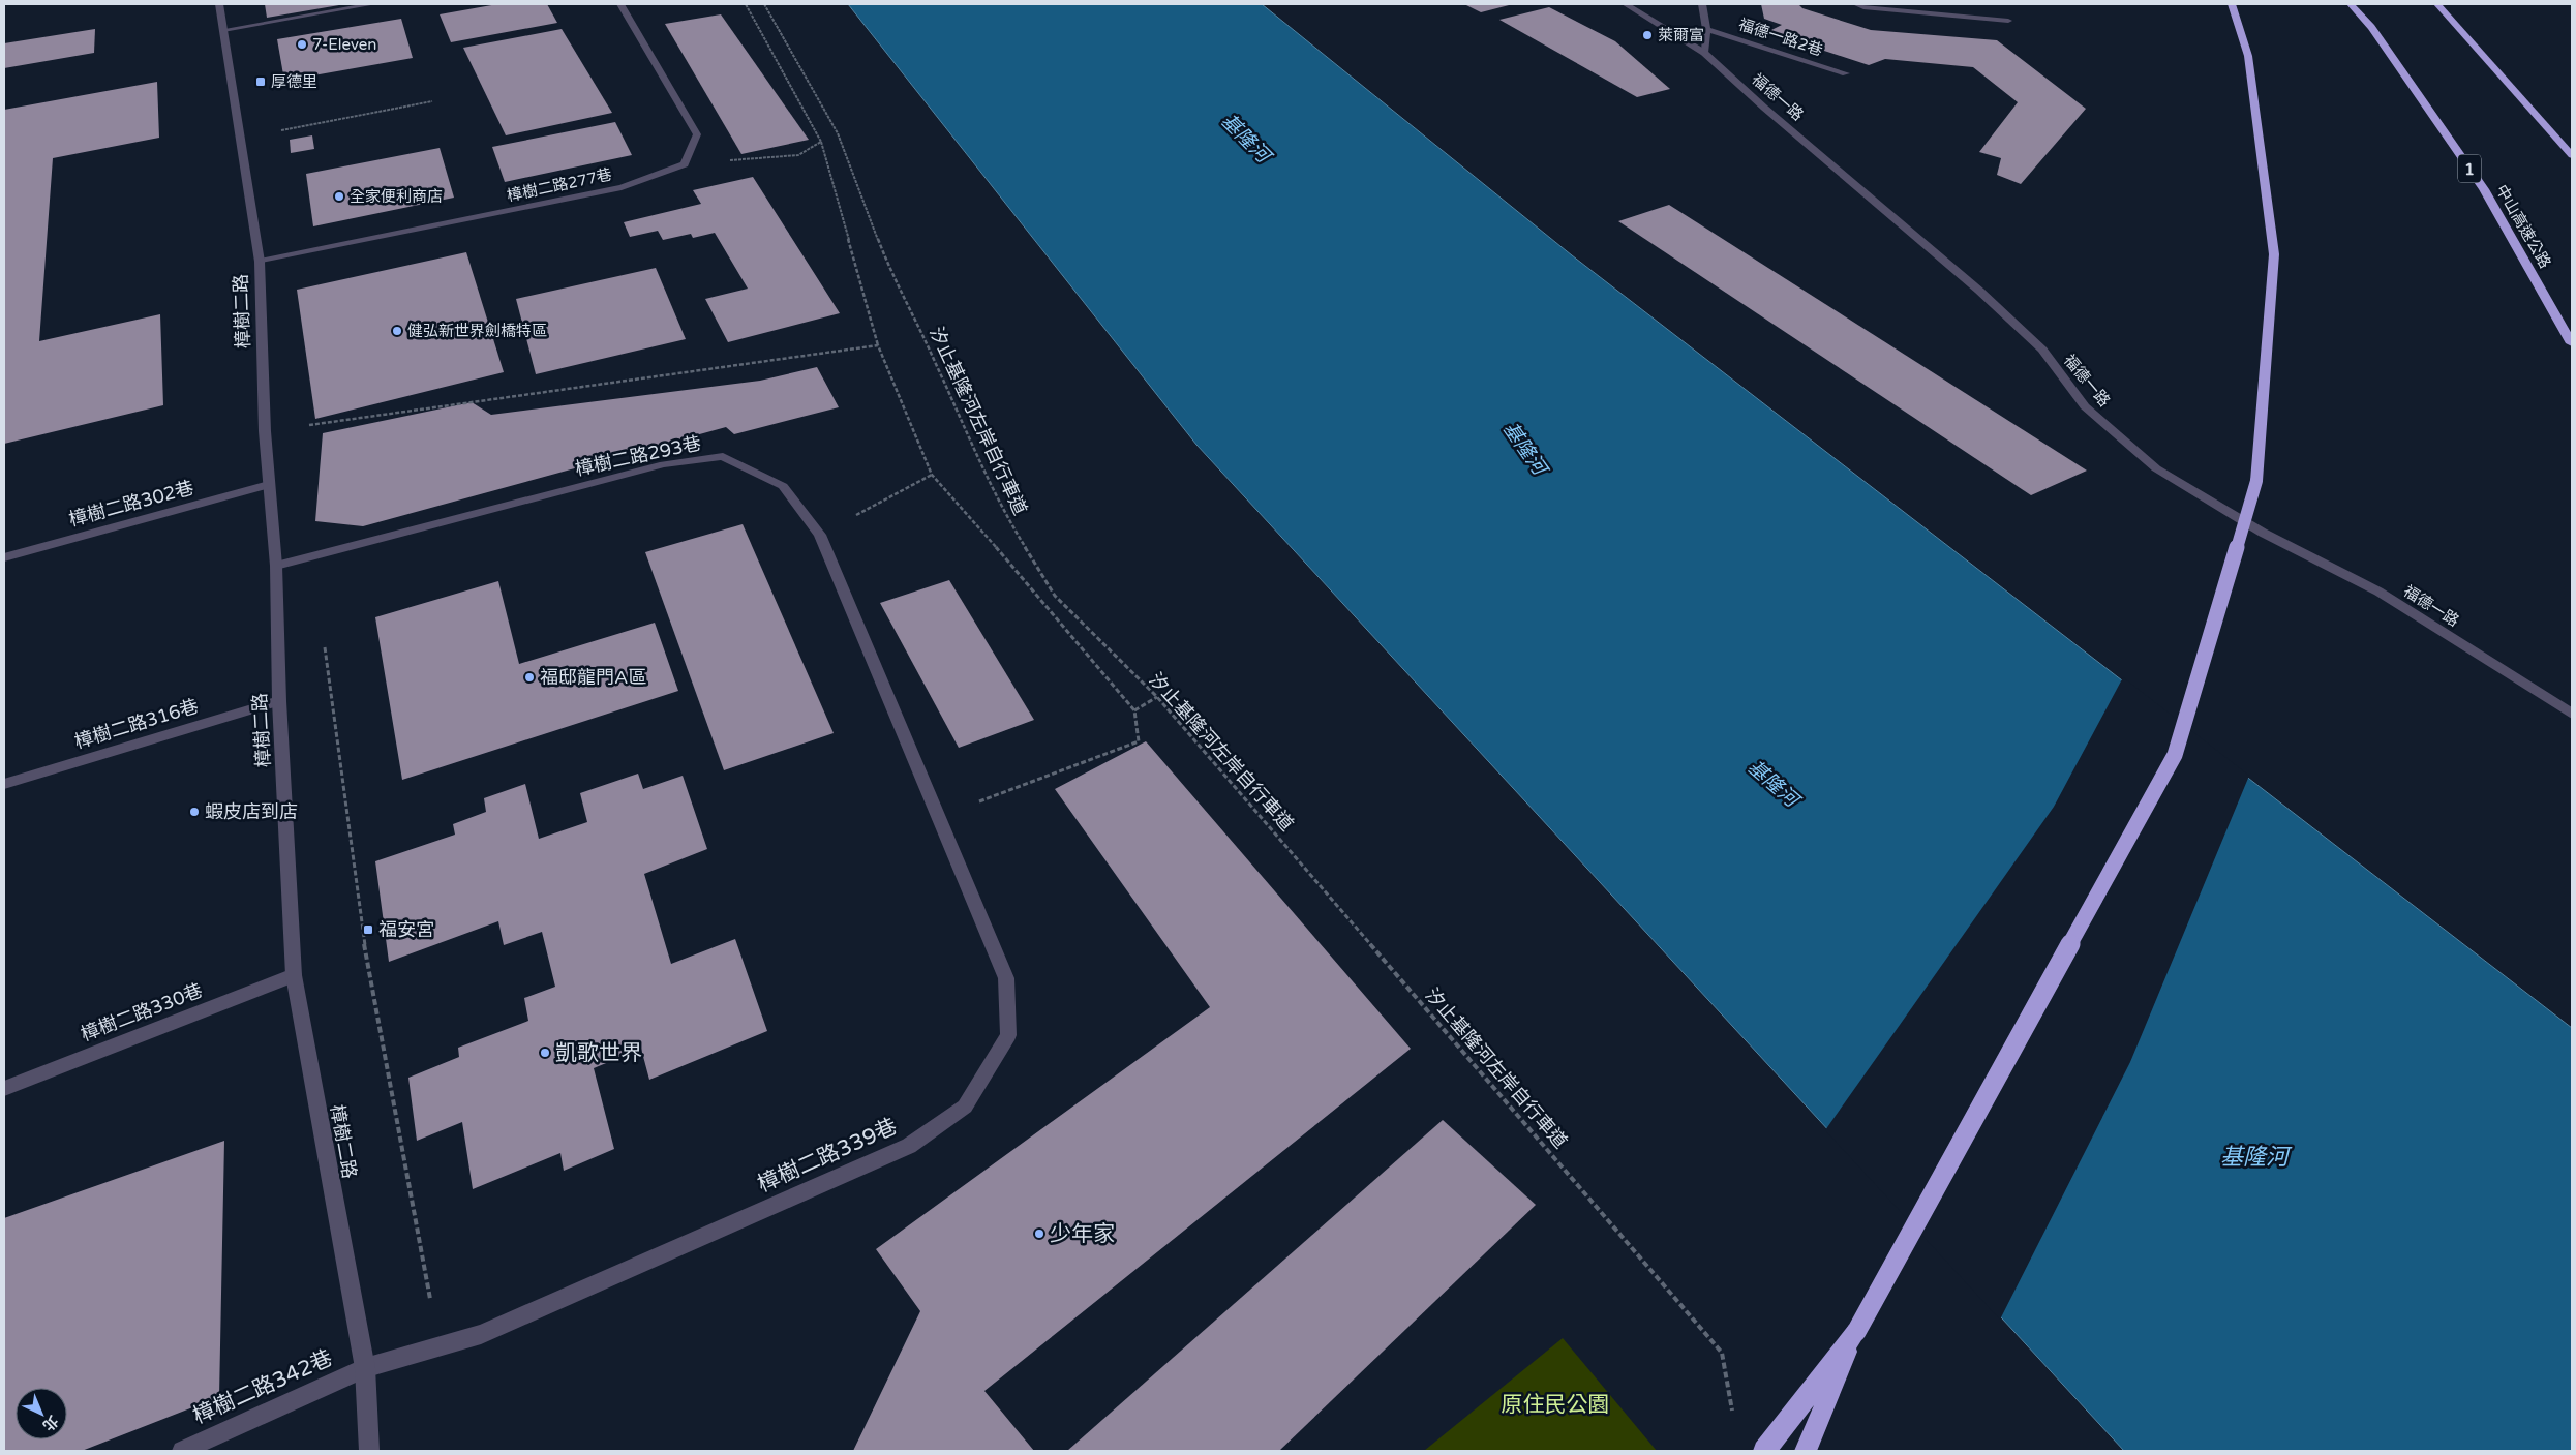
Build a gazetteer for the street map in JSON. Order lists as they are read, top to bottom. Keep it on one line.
{"streets":{"highway":["1","中山高速公路"],"street":["福德一路2巷","福德一路","樟樹二路277巷","樟樹二路","樟樹二路293巷","樟樹二路302巷","樟樹二路316巷","樟樹二路330巷","樟樹二路339巷","樟樹二路342巷"],"path":["汐止基隆河左岸自行車道"]},"crossings":[["樟樹二路277巷","樟樹二路"],["樟樹二路","樟樹二路293巷"],["樟樹二路","樟樹二路302巷"],["樟樹二路","樟樹二路316巷"],["樟樹二路","樟樹二路330巷"],["樟樹二路","樟樹二路339巷"],["樟樹二路","樟樹二路342巷"],["樟樹二路293巷","樟樹二路339巷"],["樟樹二路339巷","樟樹二路342巷"]],"water":["基隆河"],"parks":["原住民公園"],"places":{"other":["萊爾富","7-Eleven","全家便利商店","健弘新世界劍橋特區","福邸龍門A區","蝦皮店到店","凱歌世界","少年家"],"transit":["厚德里","福安宮"]},"north":"bottom right"}
